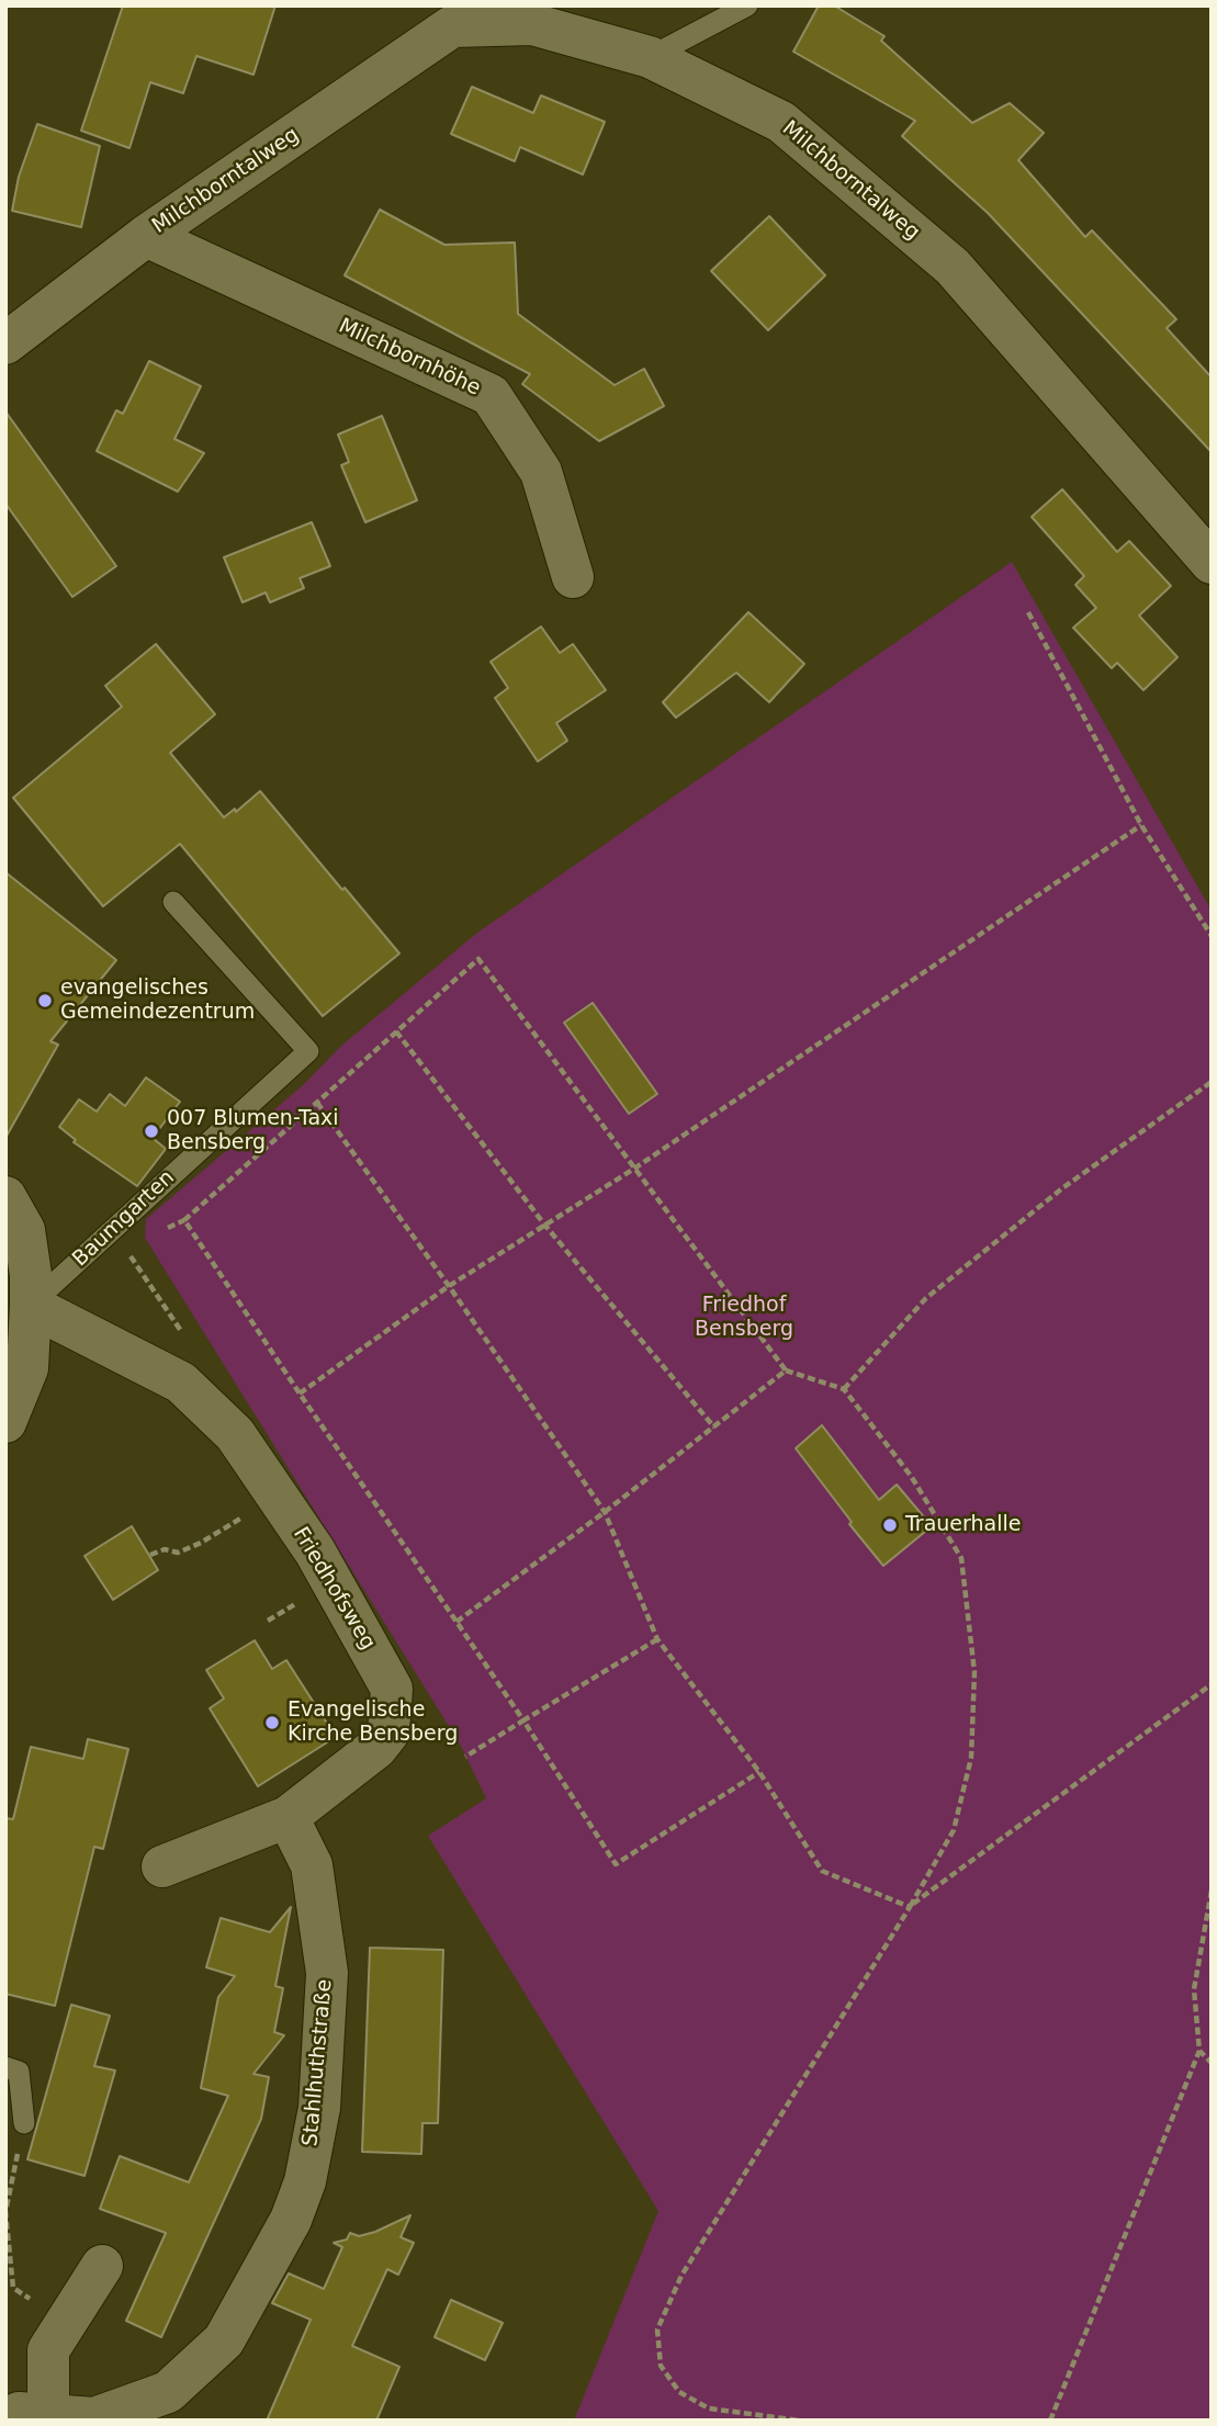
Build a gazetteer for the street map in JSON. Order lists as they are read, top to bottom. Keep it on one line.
{"streets":{"street":["Milchborntalweg","Milchbornhöhe","Friedhofsweg","Stahlhuthstraße"],"lane":["Baumgarten"]},"crossings":[["Milchborntalweg","Milchbornhöhe"],["Baumgarten","Friedhofsweg"],["Friedhofsweg","Stahlhuthstraße"]],"parks":["Friedhof Bensberg"],"places":["evangelisches Gemeindezentrum","007 Blumen-Taxi Bensberg","Trauerhalle","Evangelische Kirche Bensberg"]}
